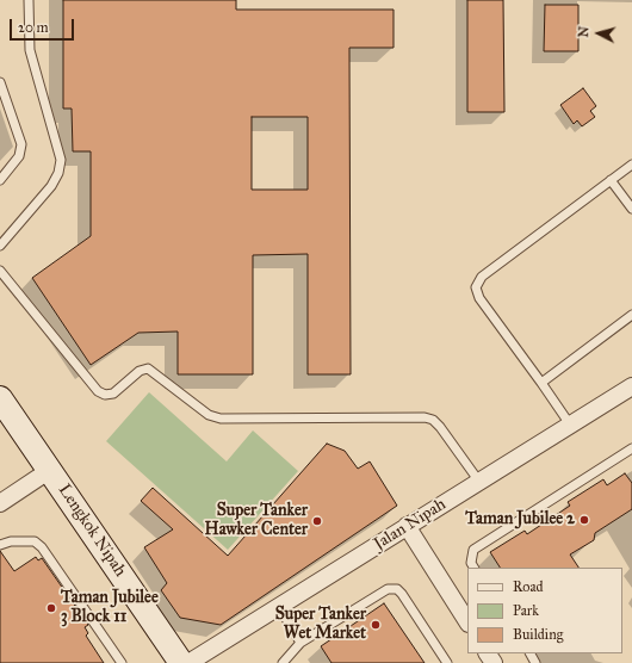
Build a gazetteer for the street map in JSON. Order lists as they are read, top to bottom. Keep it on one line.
{"streets":{"street":["Jalan Nipah","Lengkok Nipah"]},"places":["Taman Jubilee 2","Super Tanker Hawker Center","Taman Jubilee 3 Block 11","Super Tanker Wet Market"],"legend":["Road","Park","Building"],"scale_bar":"20 m","north":"left"}
